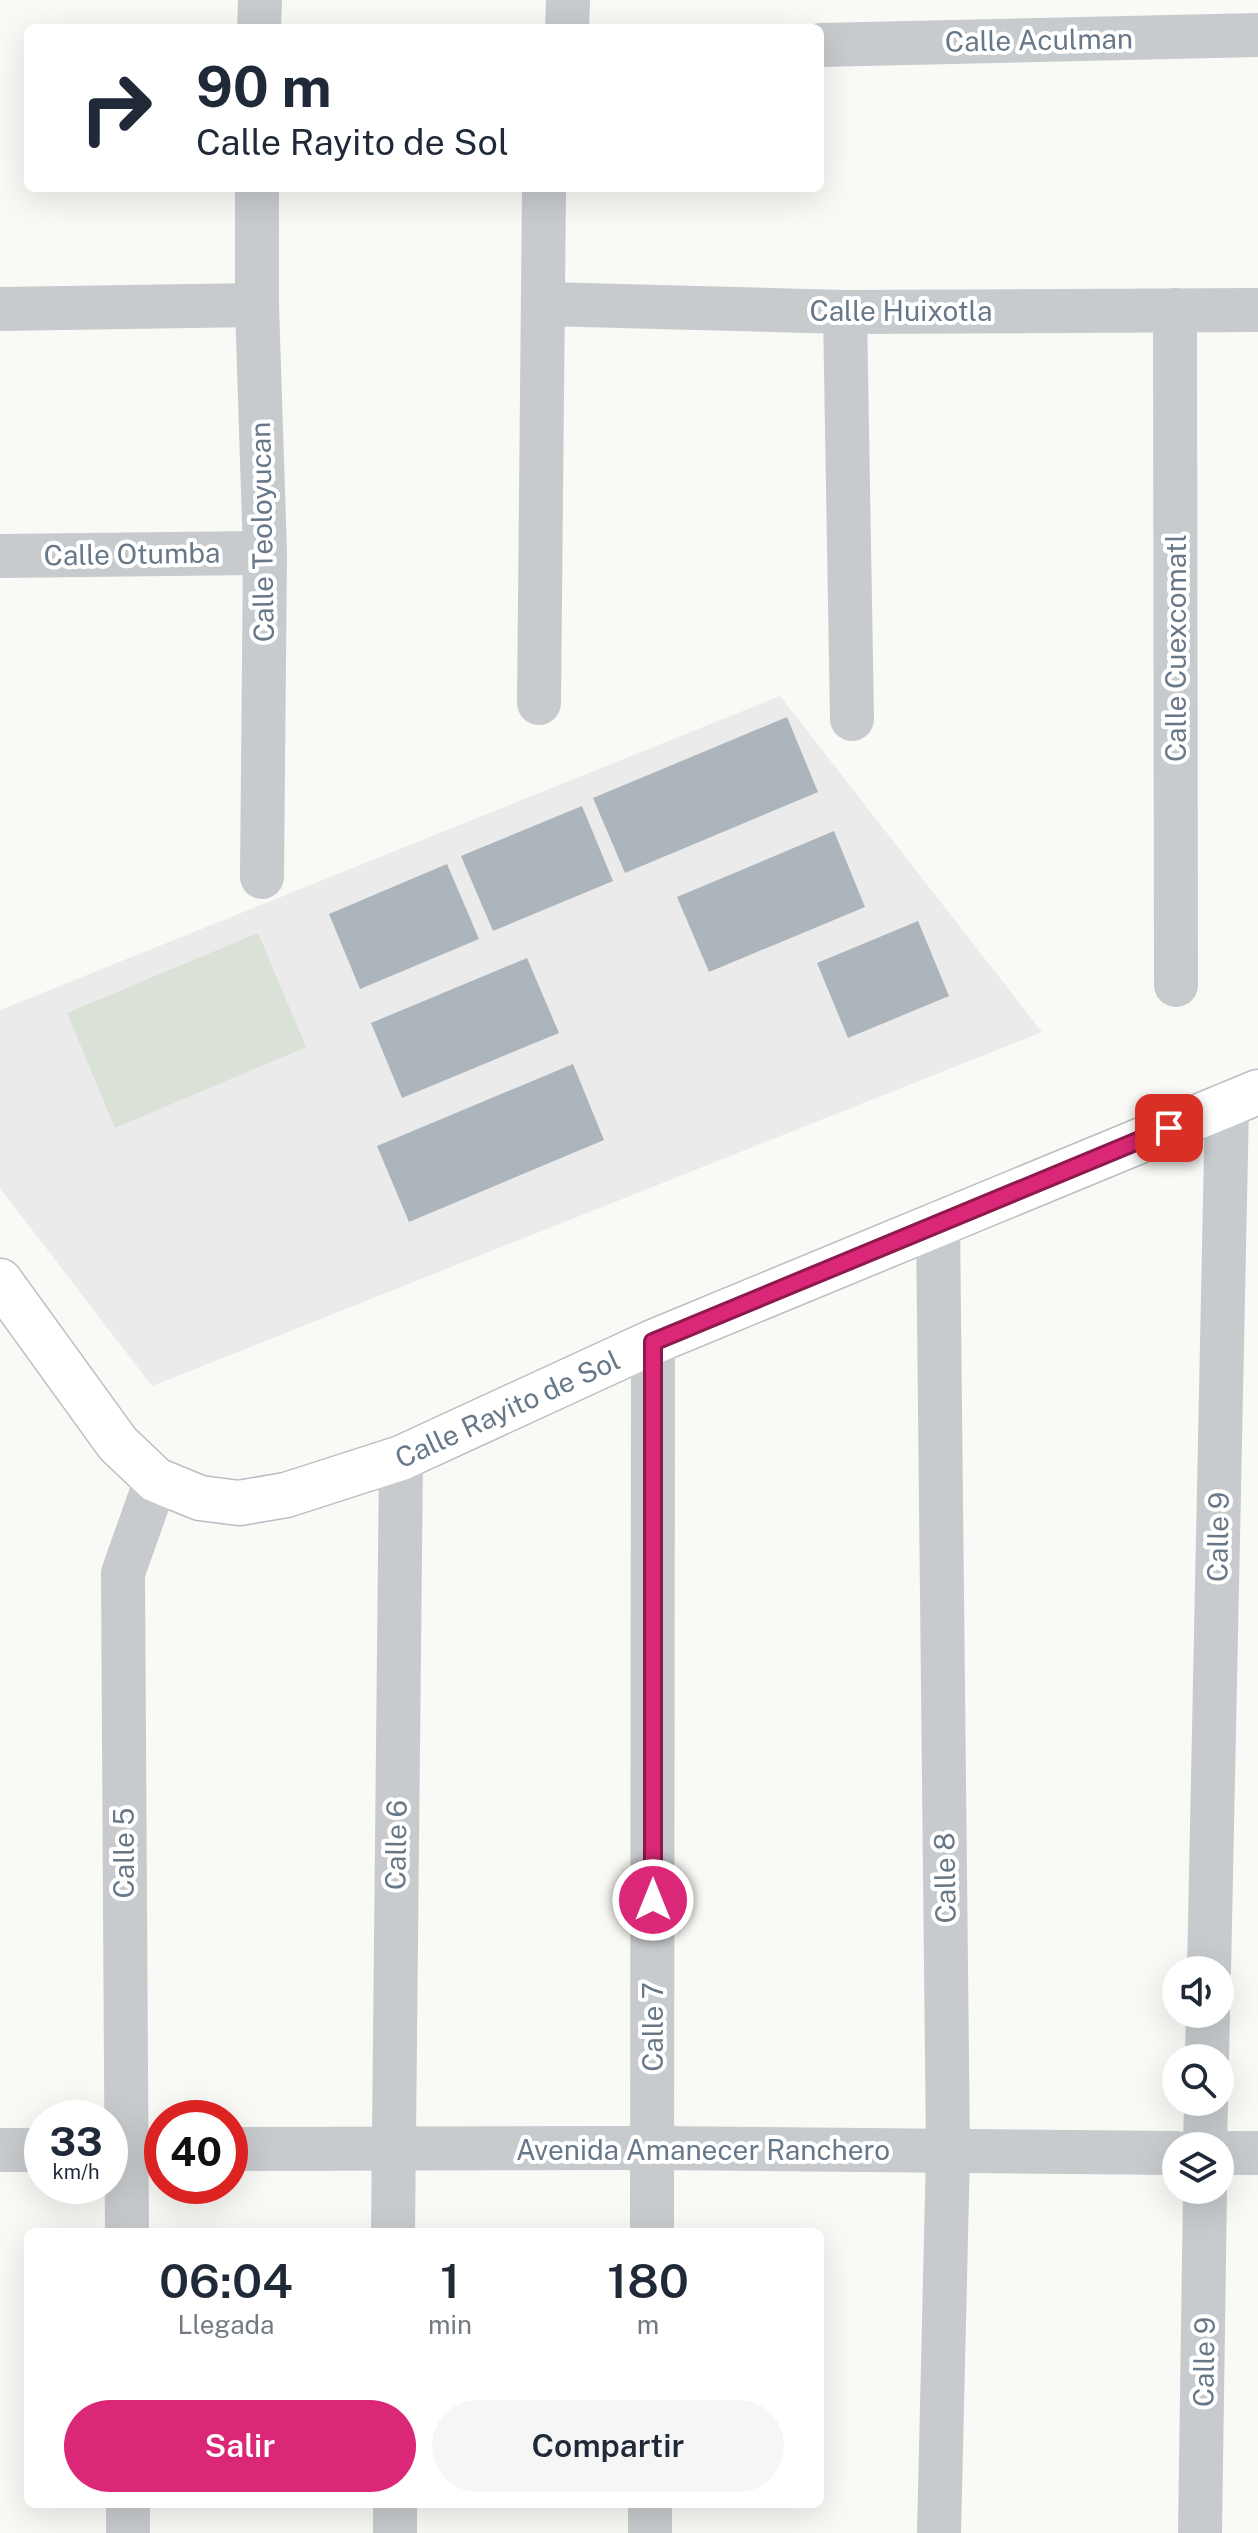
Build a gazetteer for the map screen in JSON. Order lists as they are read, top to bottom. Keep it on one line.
{"streets":{"main road":["Calle Rayito de Sol"],"street":["Calle Aculman","Calle Huixotla","Calle Teoloyucan","Calle Otumba","Calle Cuexcomatl","Calle 9","Calle 6","Calle 5","Calle 8","Calle 7","Avenida Amanecer Ranchero"]},"crossings":[["Calle Huixotla","Calle Cuexcomatl"],["Calle Teoloyucan","Calle Otumba"],["Calle Rayito de Sol","Calle 9"],["Calle Rayito de Sol","Calle 6"],["Calle Rayito de Sol","Calle 5"],["Calle Rayito de Sol","Calle 8"],["Calle Rayito de Sol","Calle 7"],["Calle 6","Avenida Amanecer Ranchero"],["Calle 8","Avenida Amanecer Ranchero"],["Calle 7","Avenida Amanecer Ranchero"]],"page":{"turn":["90 m","Calle Rayito de Sol"],"speed":"33 km/h","limit":"40","eta":["06:04","Llegada","1","min","180","m"],"buttons":["Salir","Compartir"]}}
